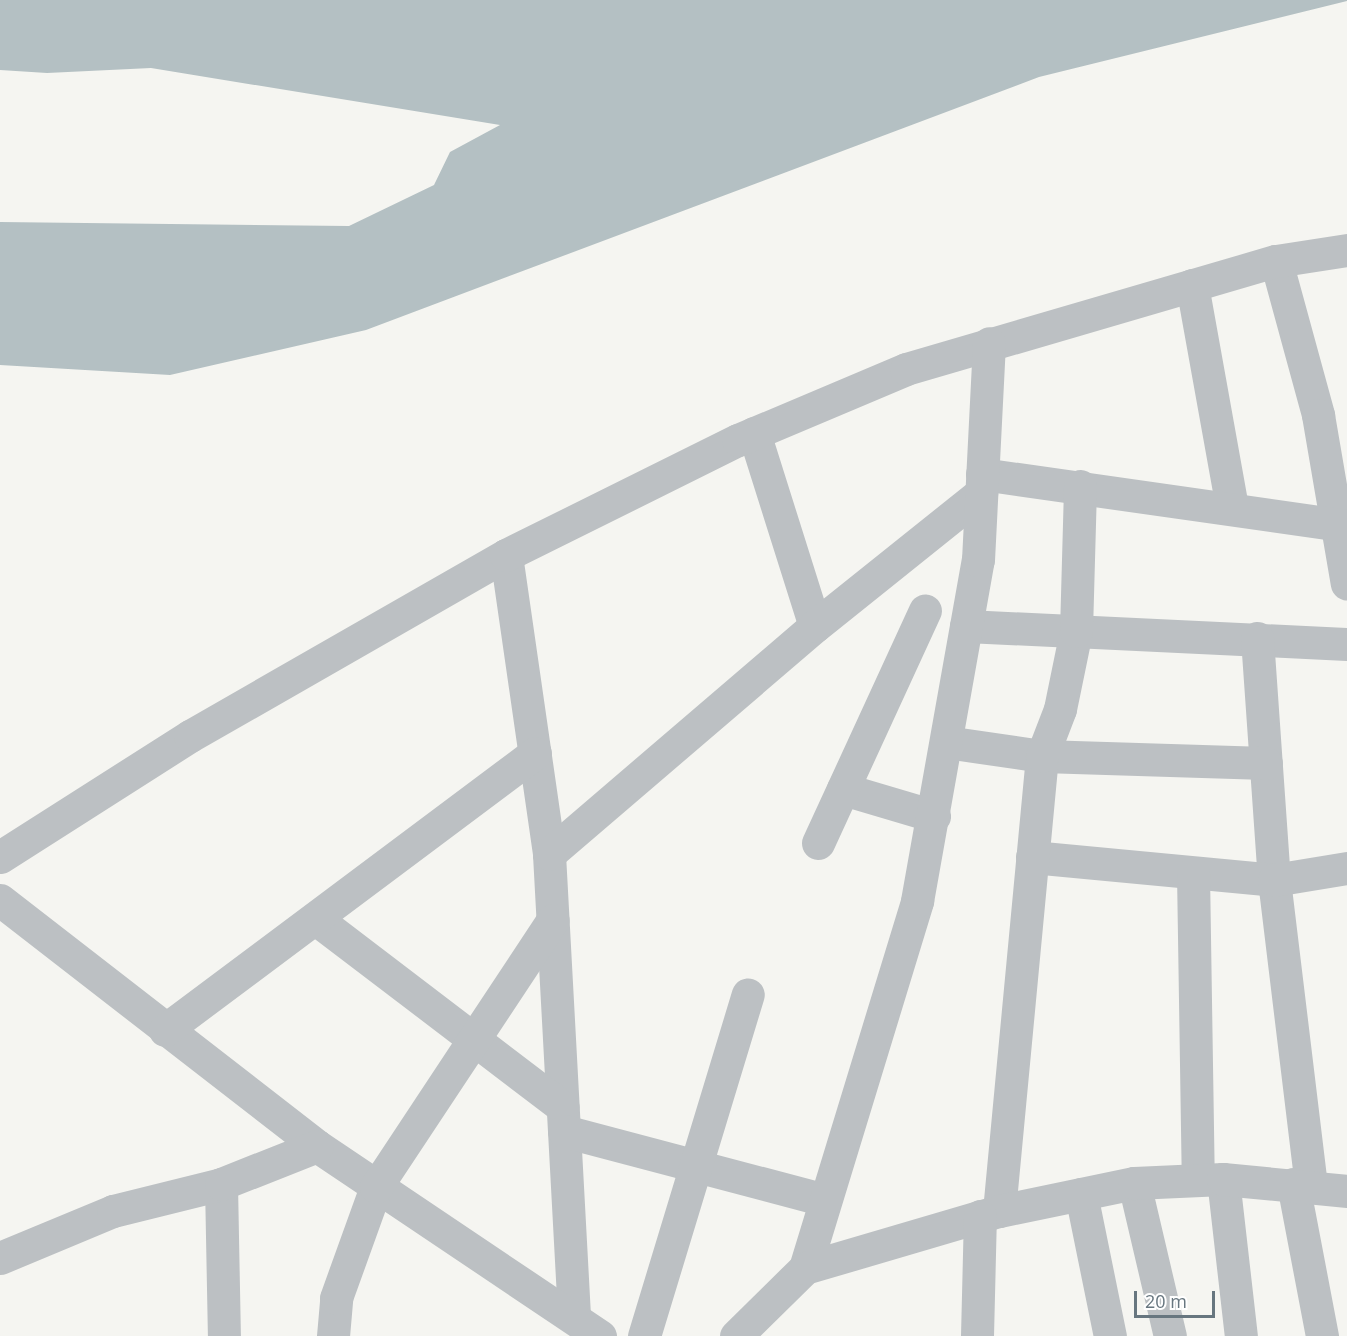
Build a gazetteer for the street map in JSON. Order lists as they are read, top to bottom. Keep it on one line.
{"scale_bar":"20 m"}
